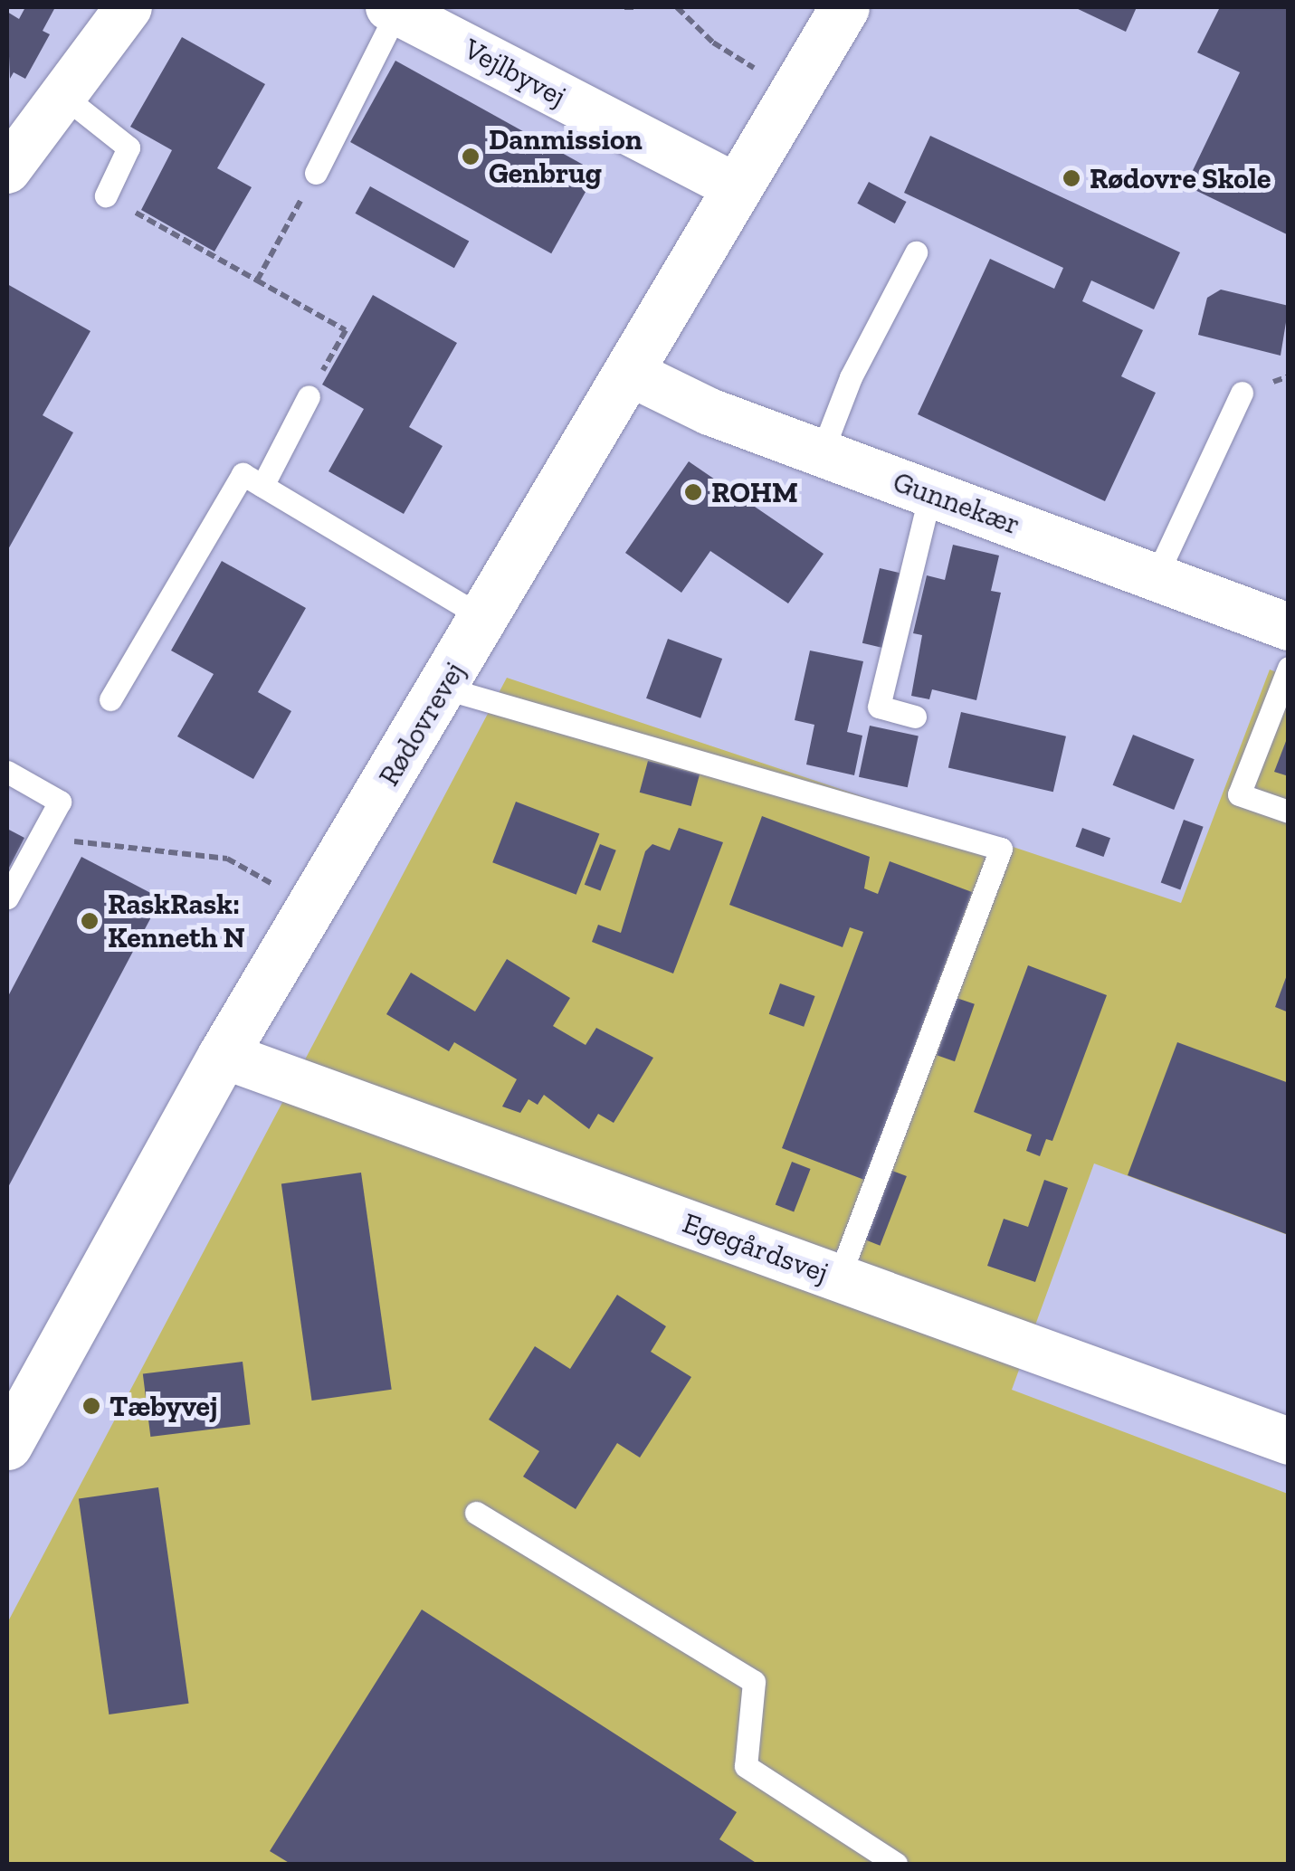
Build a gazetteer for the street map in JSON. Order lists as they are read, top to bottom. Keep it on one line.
{"streets":{"street":["Vejlbyvej","Gunnekær","Rødovrevej","Egegårdsvej"]},"crossings":[["Vejlbyvej","Rødovrevej"],["Gunnekær","Rødovrevej"],["Rødovrevej","Egegårdsvej"]],"places":["Danmission Genbrug","Rødovre Skole","ROHM","RaskRask: Kenneth N","Tæbyvej"]}
